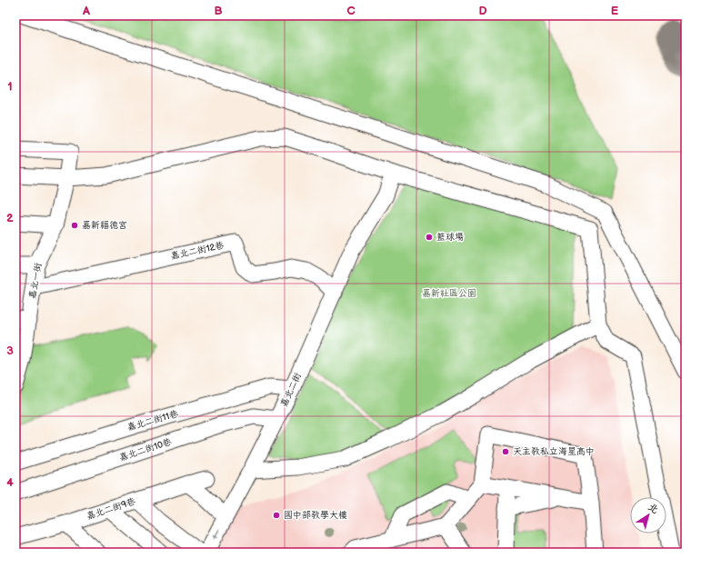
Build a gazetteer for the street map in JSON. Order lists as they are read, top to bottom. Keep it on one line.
{"streets":{"street":["嘉北二街12巷","嘉北一街","嘉北二街","嘉北二街11巷","嘉北二街10巷","嘉北二街9巷"]},"crossings":[["嘉北二街12巷","嘉北一街"],["嘉北二街12巷","嘉北二街"],["嘉北二街","嘉北二街11巷"],["嘉北二街","嘉北二街10巷"]],"parks":["嘉新社區公園"],"places":["嘉新福德宮","籃球場","天主教私立海星高中","國中部教學大樓"],"north":"top right","grid":{"columns":["A","B","C","D","E"],"rows":["1","2","3","4"]}}
